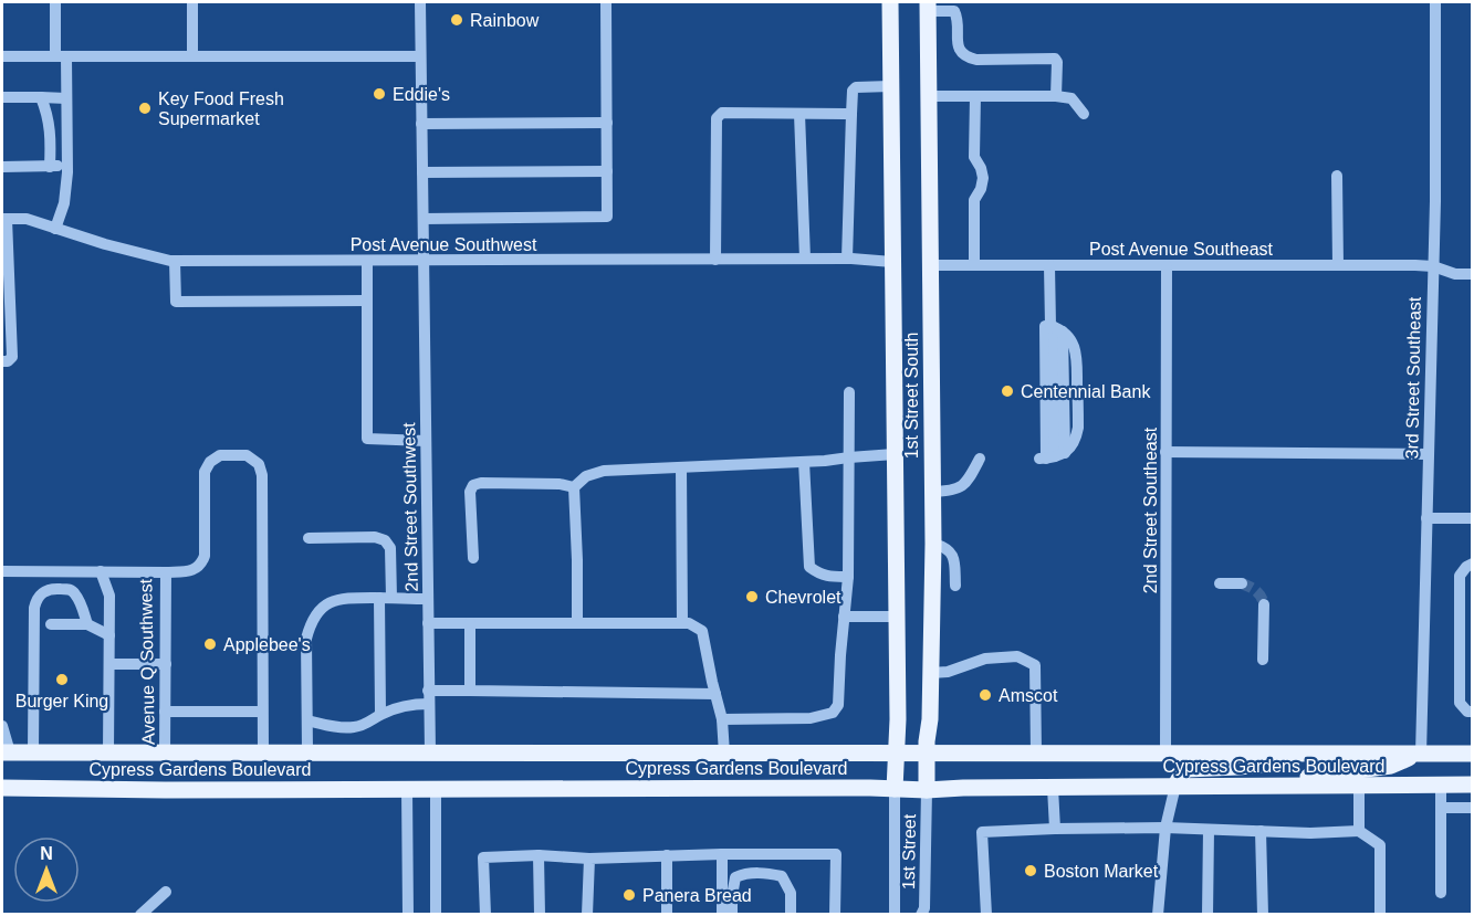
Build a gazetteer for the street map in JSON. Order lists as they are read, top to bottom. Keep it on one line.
{"streets":{"main road":["1st Street South","Cypress Gardens Boulevard"],"street":["Post Avenue Southwest","Post Avenue Southeast","3rd Street Southeast","2nd Street Southwest","2nd Street Southeast","Avenue Q Southwest","1st Street"]},"crossings":[["Post Avenue Southwest","1st Street South"],["Post Avenue Southwest","2nd Street Southwest"],["Post Avenue Southeast","3rd Street Southeast"],["Post Avenue Southeast","1st Street South"],["Post Avenue Southeast","2nd Street Southeast"],["3rd Street Southeast","Cypress Gardens Boulevard"],["1st Street South","Cypress Gardens Boulevard"],["1st Street South","1st Street"],["2nd Street Southwest","Cypress Gardens Boulevard"],["2nd Street Southeast","Cypress Gardens Boulevard"],["Avenue Q Southwest","Cypress Gardens Boulevard"],["Cypress Gardens Boulevard","1st Street"]],"places":["Rainbow","Eddie's","Key Food Fresh Supermarket","Centennial Bank","Chevrolet","Applebee's","Burger King","Amscot","Boston Market","Panera Bread"],"north":"top"}
